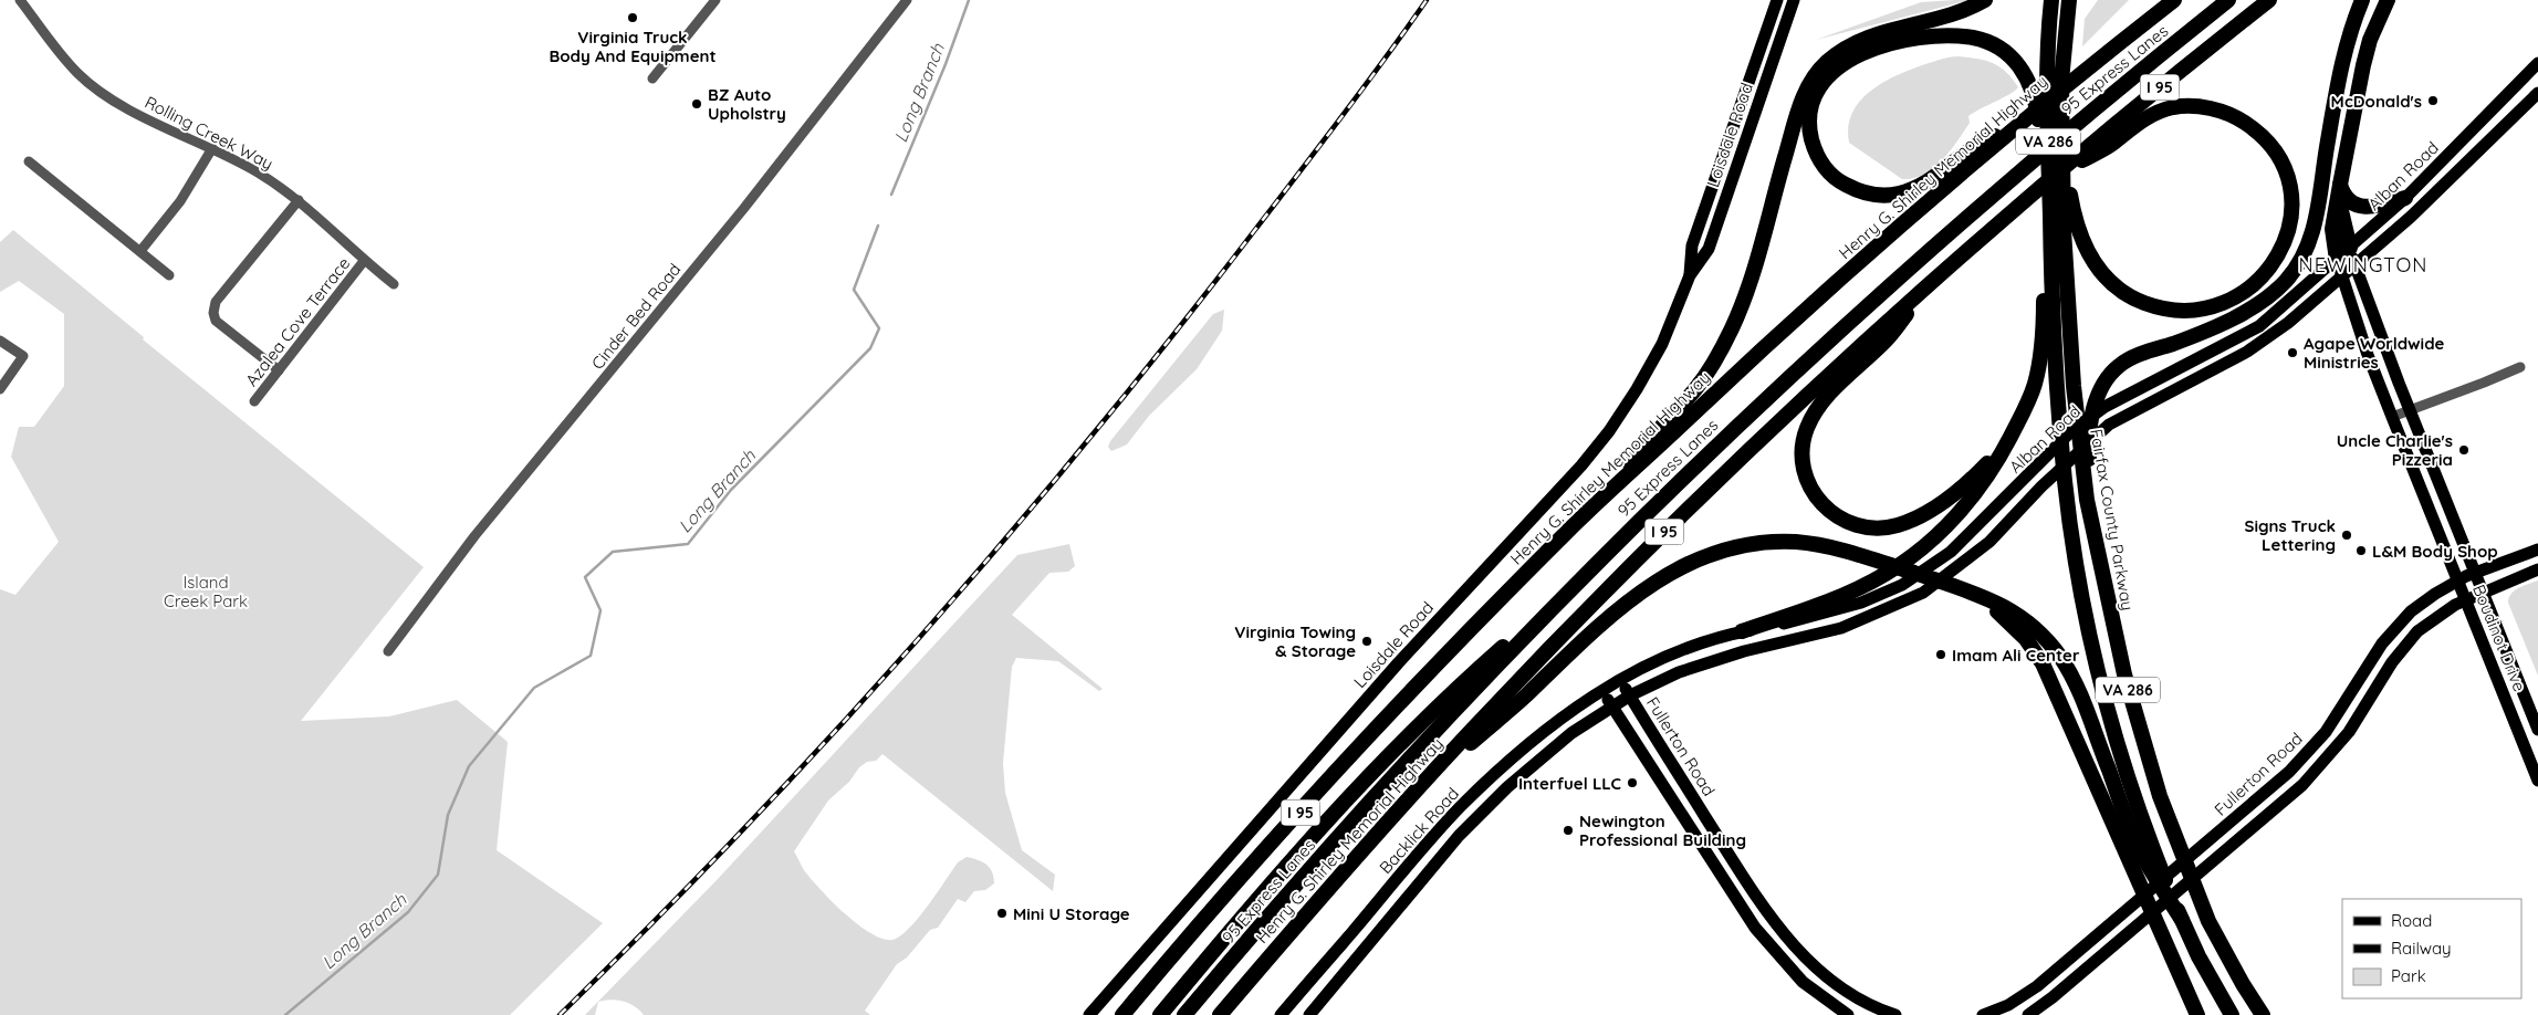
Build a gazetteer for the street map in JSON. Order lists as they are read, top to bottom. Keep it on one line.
{"streets":{"highway":["95 Express Lanes","I 95","VA 286","Henry G. Shirley Memorial Highway","Fairfax County Parkway"],"main road":["Loisdale Road","Alban Road","Boudinot Drive","Fullerton Road","Backlick Road"],"street":["Rolling Creek Way","Cinder Bed Road","Azalea Cove Terrace"]},"crossings":[["Rolling Creek Way","Azalea Cove Terrace"],["VA 286","Alban Road"],["Alban Road","Fairfax County Parkway"],["Alban Road","Boudinot Drive"],["Alban Road","Fullerton Road"],["Alban Road","Backlick Road"],["Boudinot Drive","Fullerton Road"],["Fullerton Road","Backlick Road"]],"districts":["NEWINGTON"],"water":["Long Branch"],"parks":["Island Creek Park"],"places":["Virginia Truck Body And Equipment","McDonald's","BZ Auto Upholstry","Agape Worldwide Ministries","Uncle Charlie's Pizzeria","Signs Truck Lettering","L&M Body Shop","Virginia Towing & Storage","Imam Ali Center","Interfuel LLC","Newington Professional Building","Mini U Storage"],"legend":["Road","Railway","Park"]}
